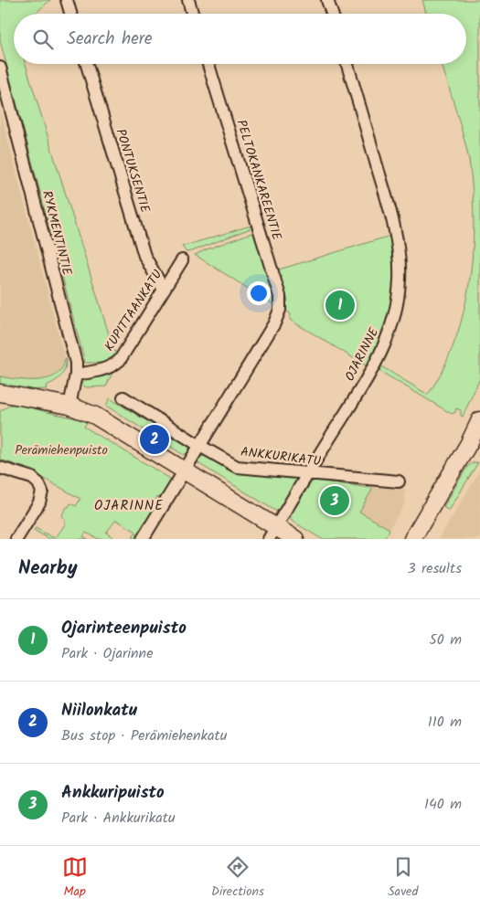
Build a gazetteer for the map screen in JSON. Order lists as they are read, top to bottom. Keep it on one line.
{"streets":{"street":["PONTUKSENTIE","PELTOKANKAREENTIE","RYKMENTINTIE","KUPITTAANKATU","OJARINNE","ANKKURIKATU"]},"crossings":[["PONTUKSENTIE","KUPITTAANKATU"],["PELTOKANKAREENTIE","ANKKURIKATU"],["RYKMENTINTIE","KUPITTAANKATU"],["OJARINNE","ANKKURIKATU"]],"districts":["OJARINNE"],"parks":["Perämiehenpuisto"],"page":{"search":"Search here","pins":["1","2","3"],"heading":["Nearby","3 results"],"list":[{"mark":"1","name":"Ojarinteenpuisto","note":"Park · Ojarinne","value":"50 m"},{"mark":"2","name":"Niilonkatu","note":"Bus stop · Perämiehenkatu","value":"110 m"},{"mark":"3","name":"Ankkuripuisto","note":"Park · Ankkurikatu","value":"140 m"}],"nav":["Map","Directions","Saved"]}}
